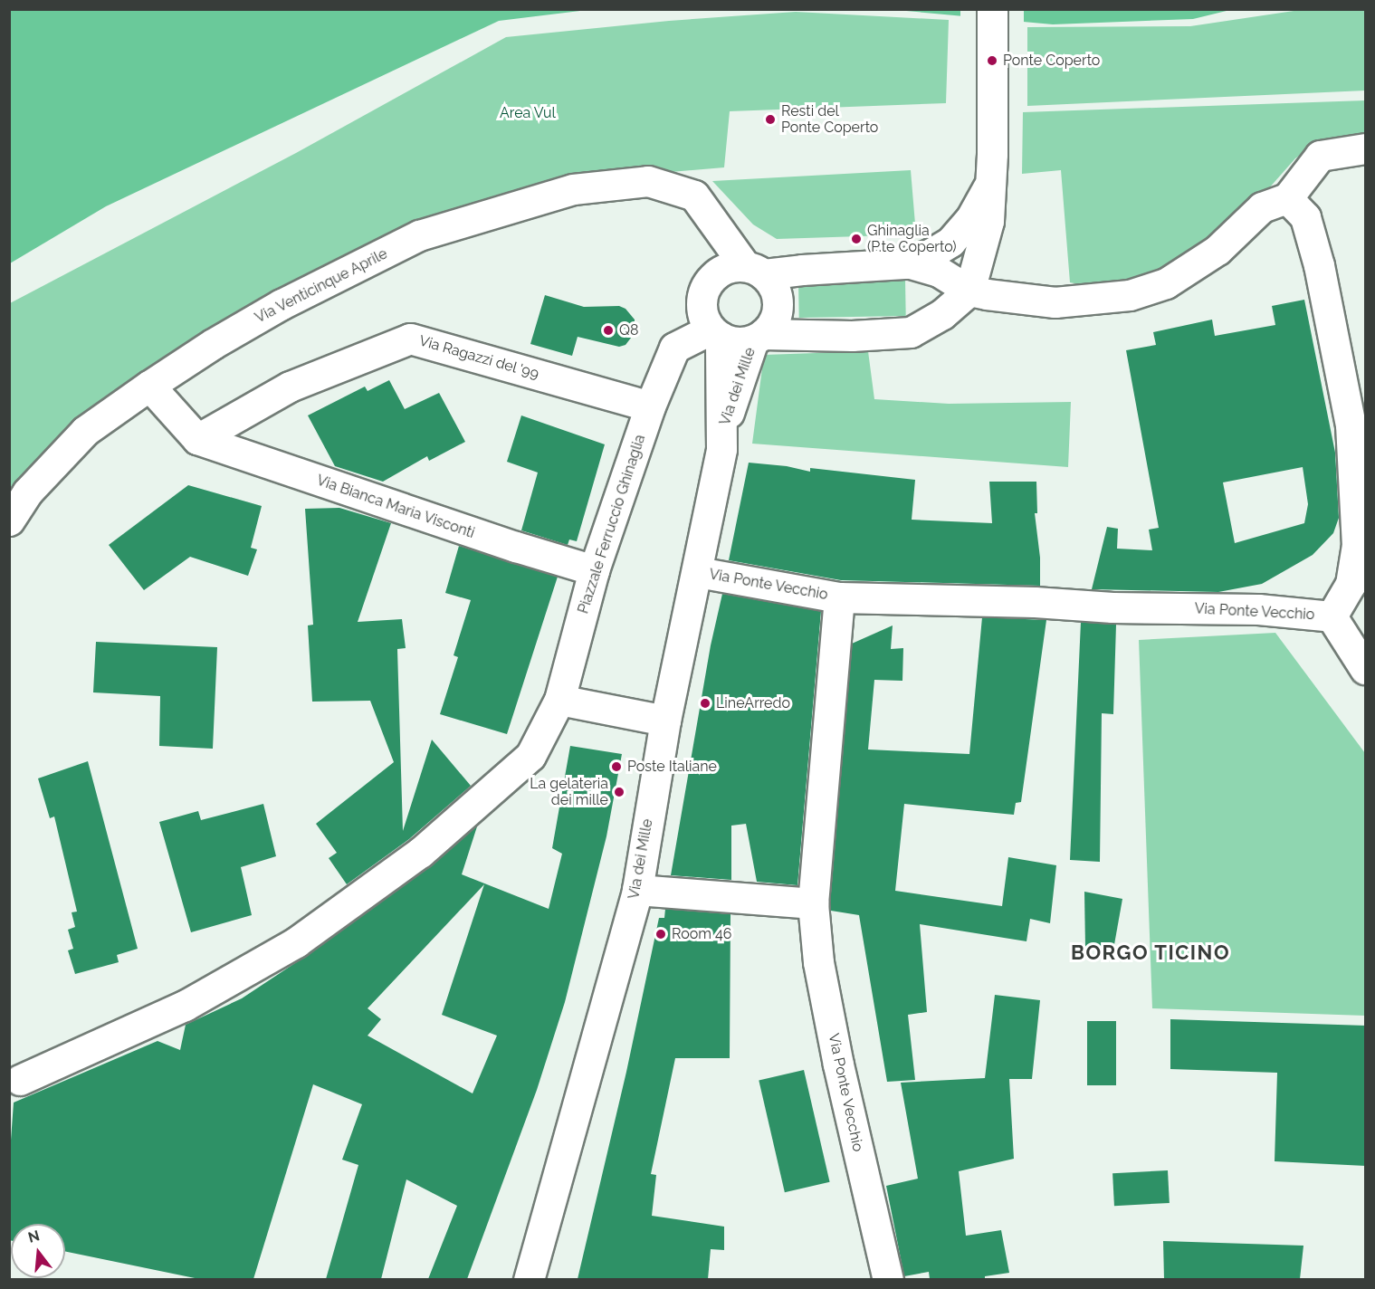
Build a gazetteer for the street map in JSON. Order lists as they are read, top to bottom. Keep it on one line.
{"streets":{"street":["Via Venticinque Aprile","Via Ragazzi del '99","Via dei Mille","Via Bianca Maria Visconti","Piazzale Ferruccio Ghinaglia","Via Ponte Vecchio"]},"crossings":[["Via Ragazzi del '99","Via Bianca Maria Visconti"],["Via Ragazzi del '99","Piazzale Ferruccio Ghinaglia"],["Via dei Mille","Piazzale Ferruccio Ghinaglia"],["Via dei Mille","Via Ponte Vecchio"],["Via Bianca Maria Visconti","Piazzale Ferruccio Ghinaglia"]],"districts":["BORGO TICINO"],"parks":["Area Vul"],"places":["Ponte Coperto","Resti del Ponte Coperto","Ghinaglia (P.te Coperto)","Q8","LineArredo","Poste Italiane","La gelateria dei mille","Room 46"],"north":"top"}
